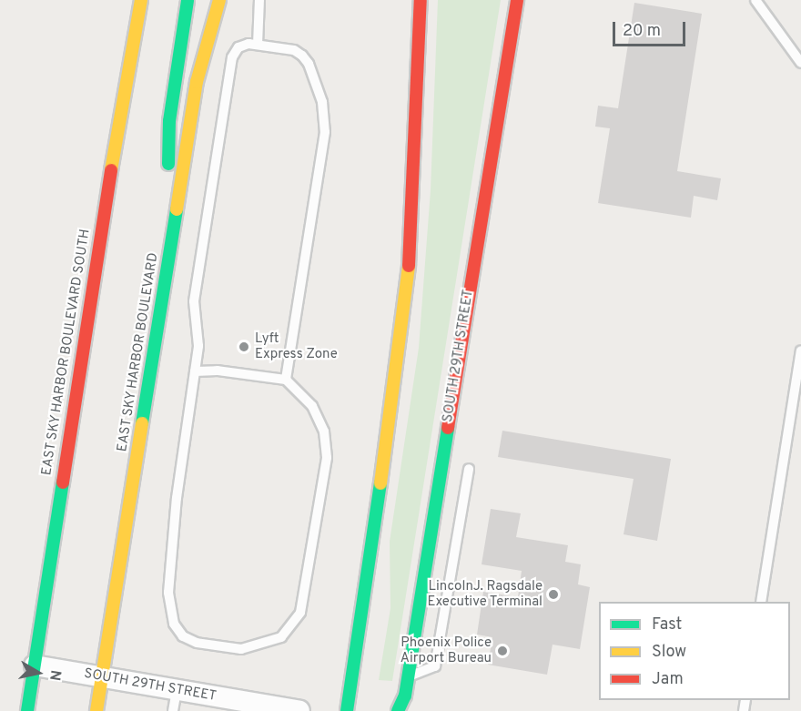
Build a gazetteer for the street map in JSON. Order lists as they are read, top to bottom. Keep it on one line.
{"streets":{"main road":["EAST SKY HARBOR BOULEVARD SOUTH","EAST SKY HARBOR BOULEVARD","SOUTH 29TH STREET"]},"crossings":[["EAST SKY HARBOR BOULEVARD SOUTH","SOUTH 29TH STREET"],["EAST SKY HARBOR BOULEVARD","SOUTH 29TH STREET"]],"places":["Lyft Express Zone","LincolnJ. Ragsdale Executive Terminal","Phoenix Police Airport Bureau"],"legend":["Fast","Slow","Jam"],"scale_bar":"20 m","north":"right"}
